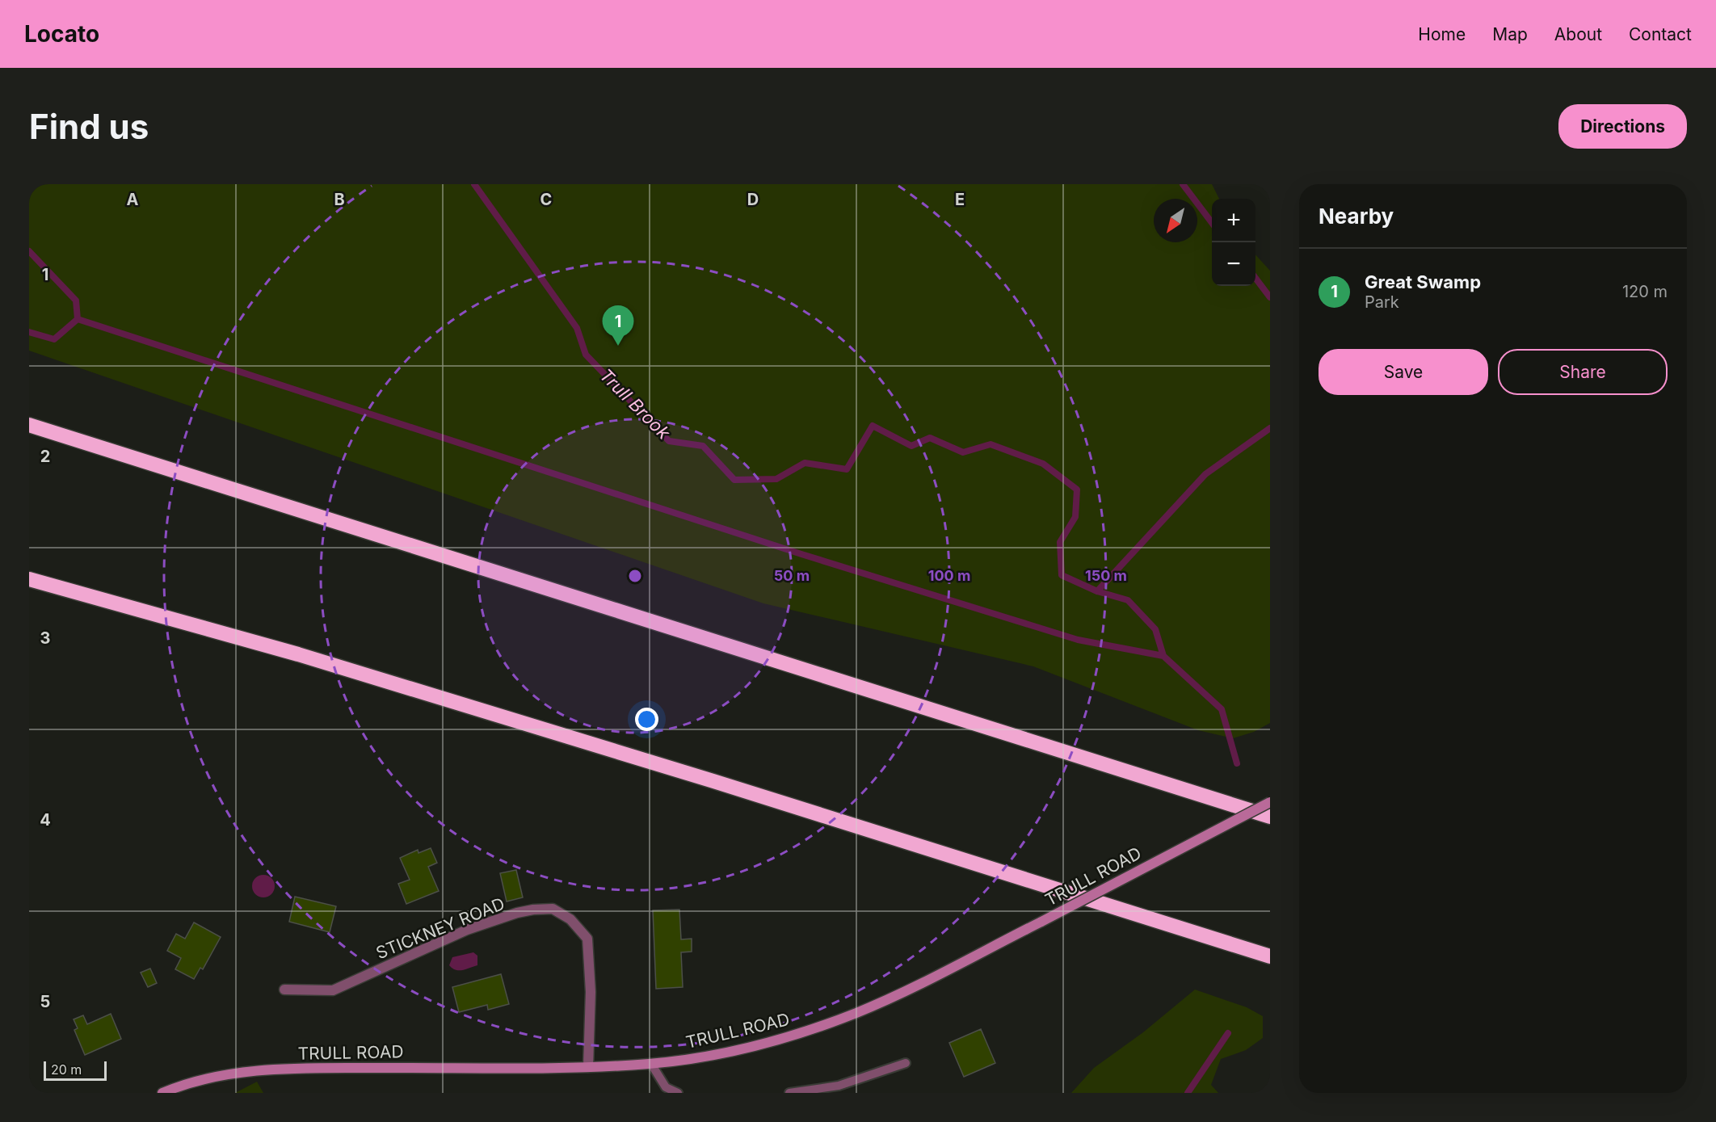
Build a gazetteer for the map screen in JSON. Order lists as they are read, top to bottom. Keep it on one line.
{"streets":{"street":["TRULL ROAD","STICKNEY ROAD"]},"crossings":[["TRULL ROAD","STICKNEY ROAD"]],"water":["Trull Brook"],"scale_bar":"20 m","north":"bottom left","page":{"header":"Locato","nav":["Home","Map","About","Contact"],"buttons":["Directions",["Save","Share"]],"title":"Find us","heading":"Nearby","map_buttons":["+","−"],"list":[{"mark":"1","name":"Great Swamp","note":"Park","value":"120 m"}],"pins":"1","scale":"20 m"},"grid":{"columns":["A","B","C","D","E"],"rows":["1","2","3","4","5"]},"rings":["50 m","100 m","150 m"]}
